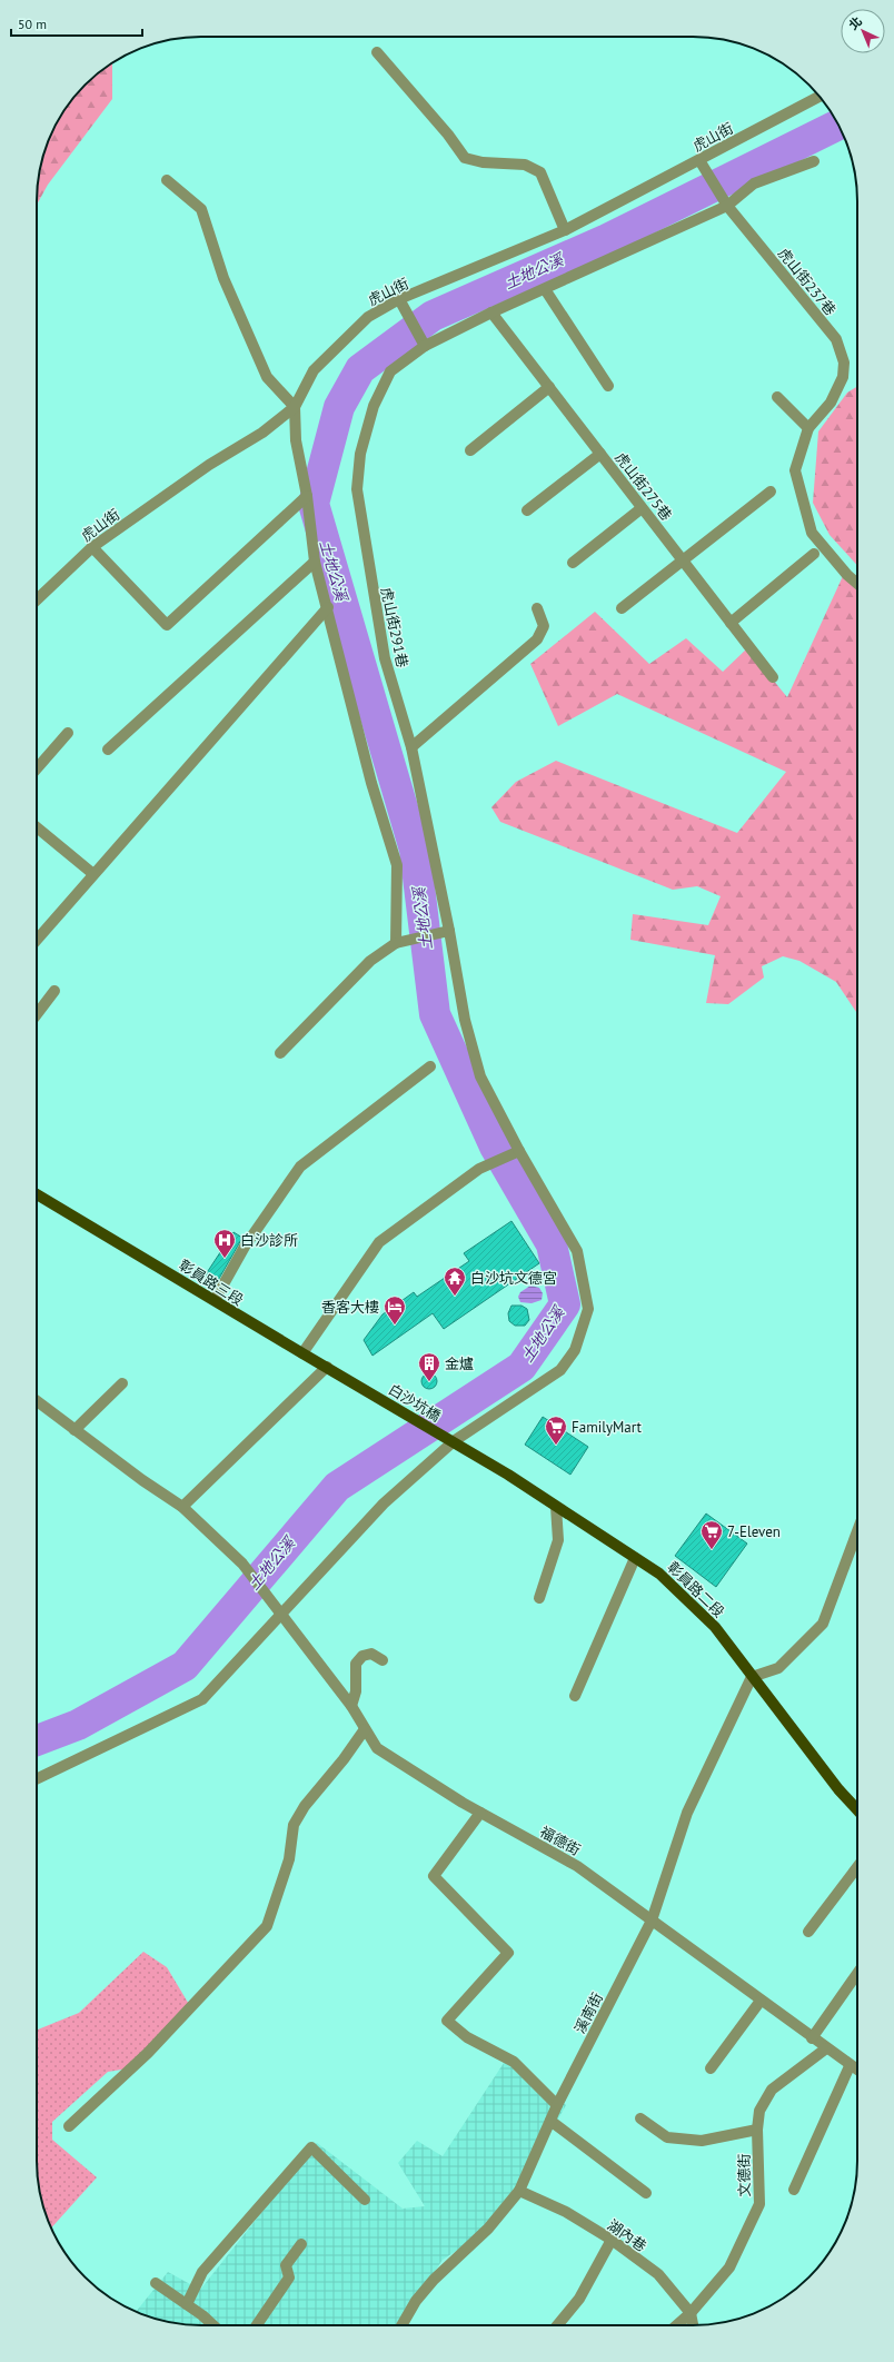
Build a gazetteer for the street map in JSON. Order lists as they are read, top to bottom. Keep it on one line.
{"streets":{"main road":["彰員路三段","白沙坑橋","彰員路二段"],"street":["虎山街","虎山街237巷","虎山街275巷","虎山街291巷","福德街","溪南街","文德街","湖內巷"]},"crossings":[["虎山街","虎山街237巷"],["虎山街237巷","虎山街291巷"],["虎山街275巷","虎山街291巷"],["虎山街291巷","白沙坑橋"],["虎山街291巷","彰員路二段"],["虎山街291巷","福德街"],["彰員路三段","白沙坑橋"],["白沙坑橋","彰員路二段"],["彰員路二段","溪南街"],["福德街","溪南街"],["福德街","文德街"],["溪南街","湖內巷"],["文德街","湖內巷"]],"water":["土地公溪"],"places":{"hospital":["白沙診所"],"temple":["白沙坑文德宮"],"hotel":["香客大樓"],"building":["金爐"],"supermarket":["FamilyMart","7-Eleven"]},"scale_bar":"50 m","north":"top left"}
